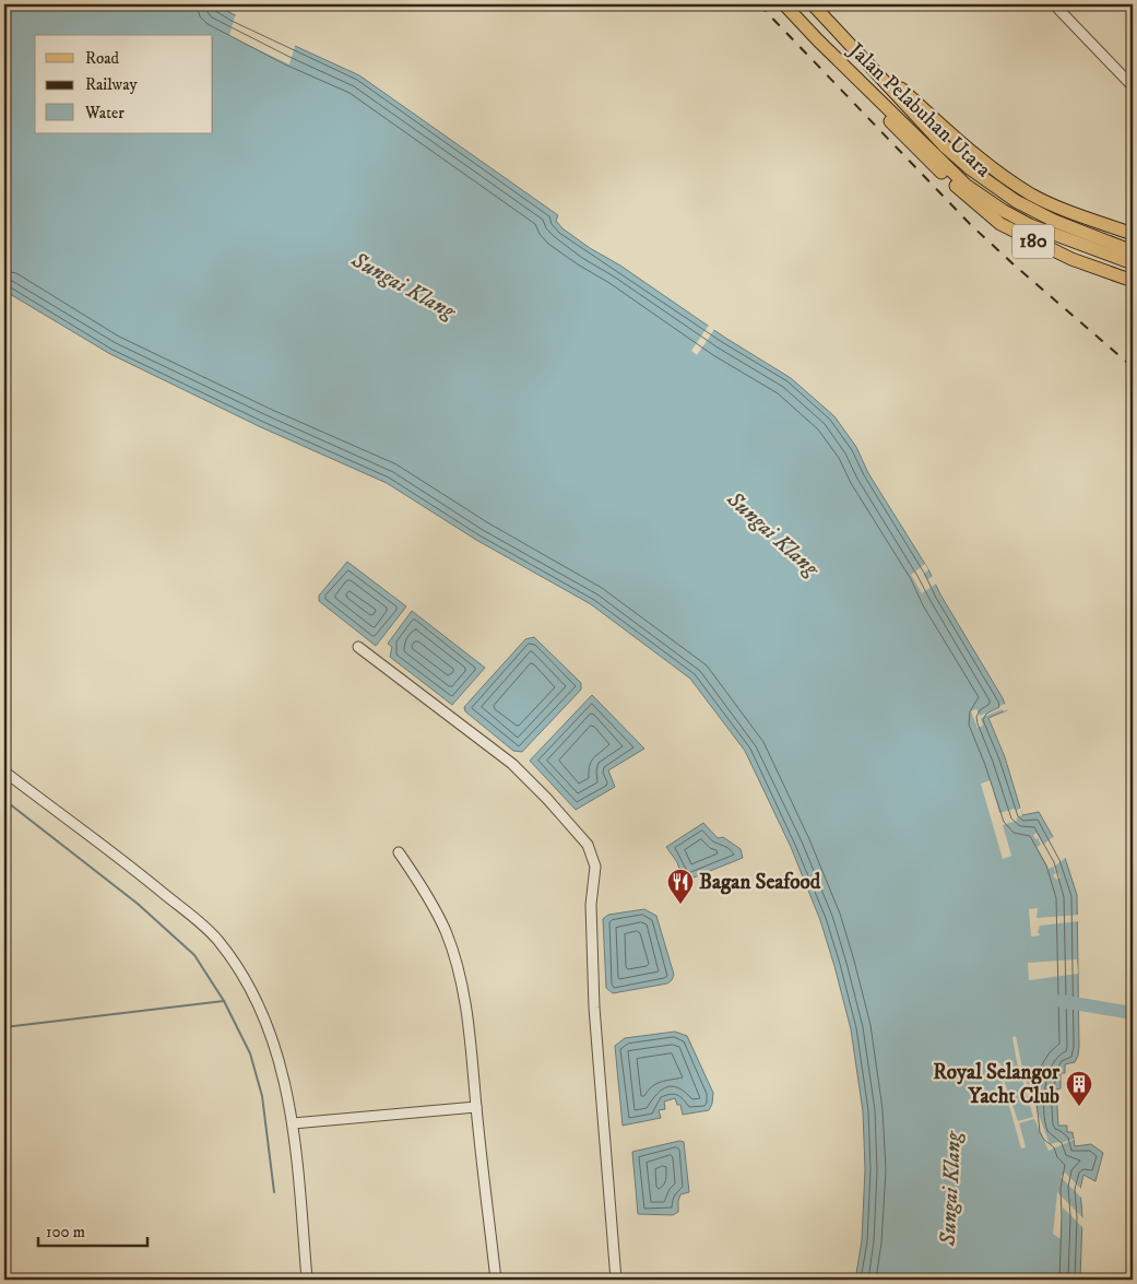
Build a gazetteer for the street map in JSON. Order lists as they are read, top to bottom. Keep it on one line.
{"streets":{"main road":["Jalan Pelabuhan Utara","180"]},"crossings":[["Jalan Pelabuhan Utara","180"]],"water":["Sungai Klang"],"places":{"restaurant":["Bagan Seafood"],"building":["Royal Selangor Yacht Club"]},"legend":["Road","Railway","Water"],"scale_bar":"100 m"}
